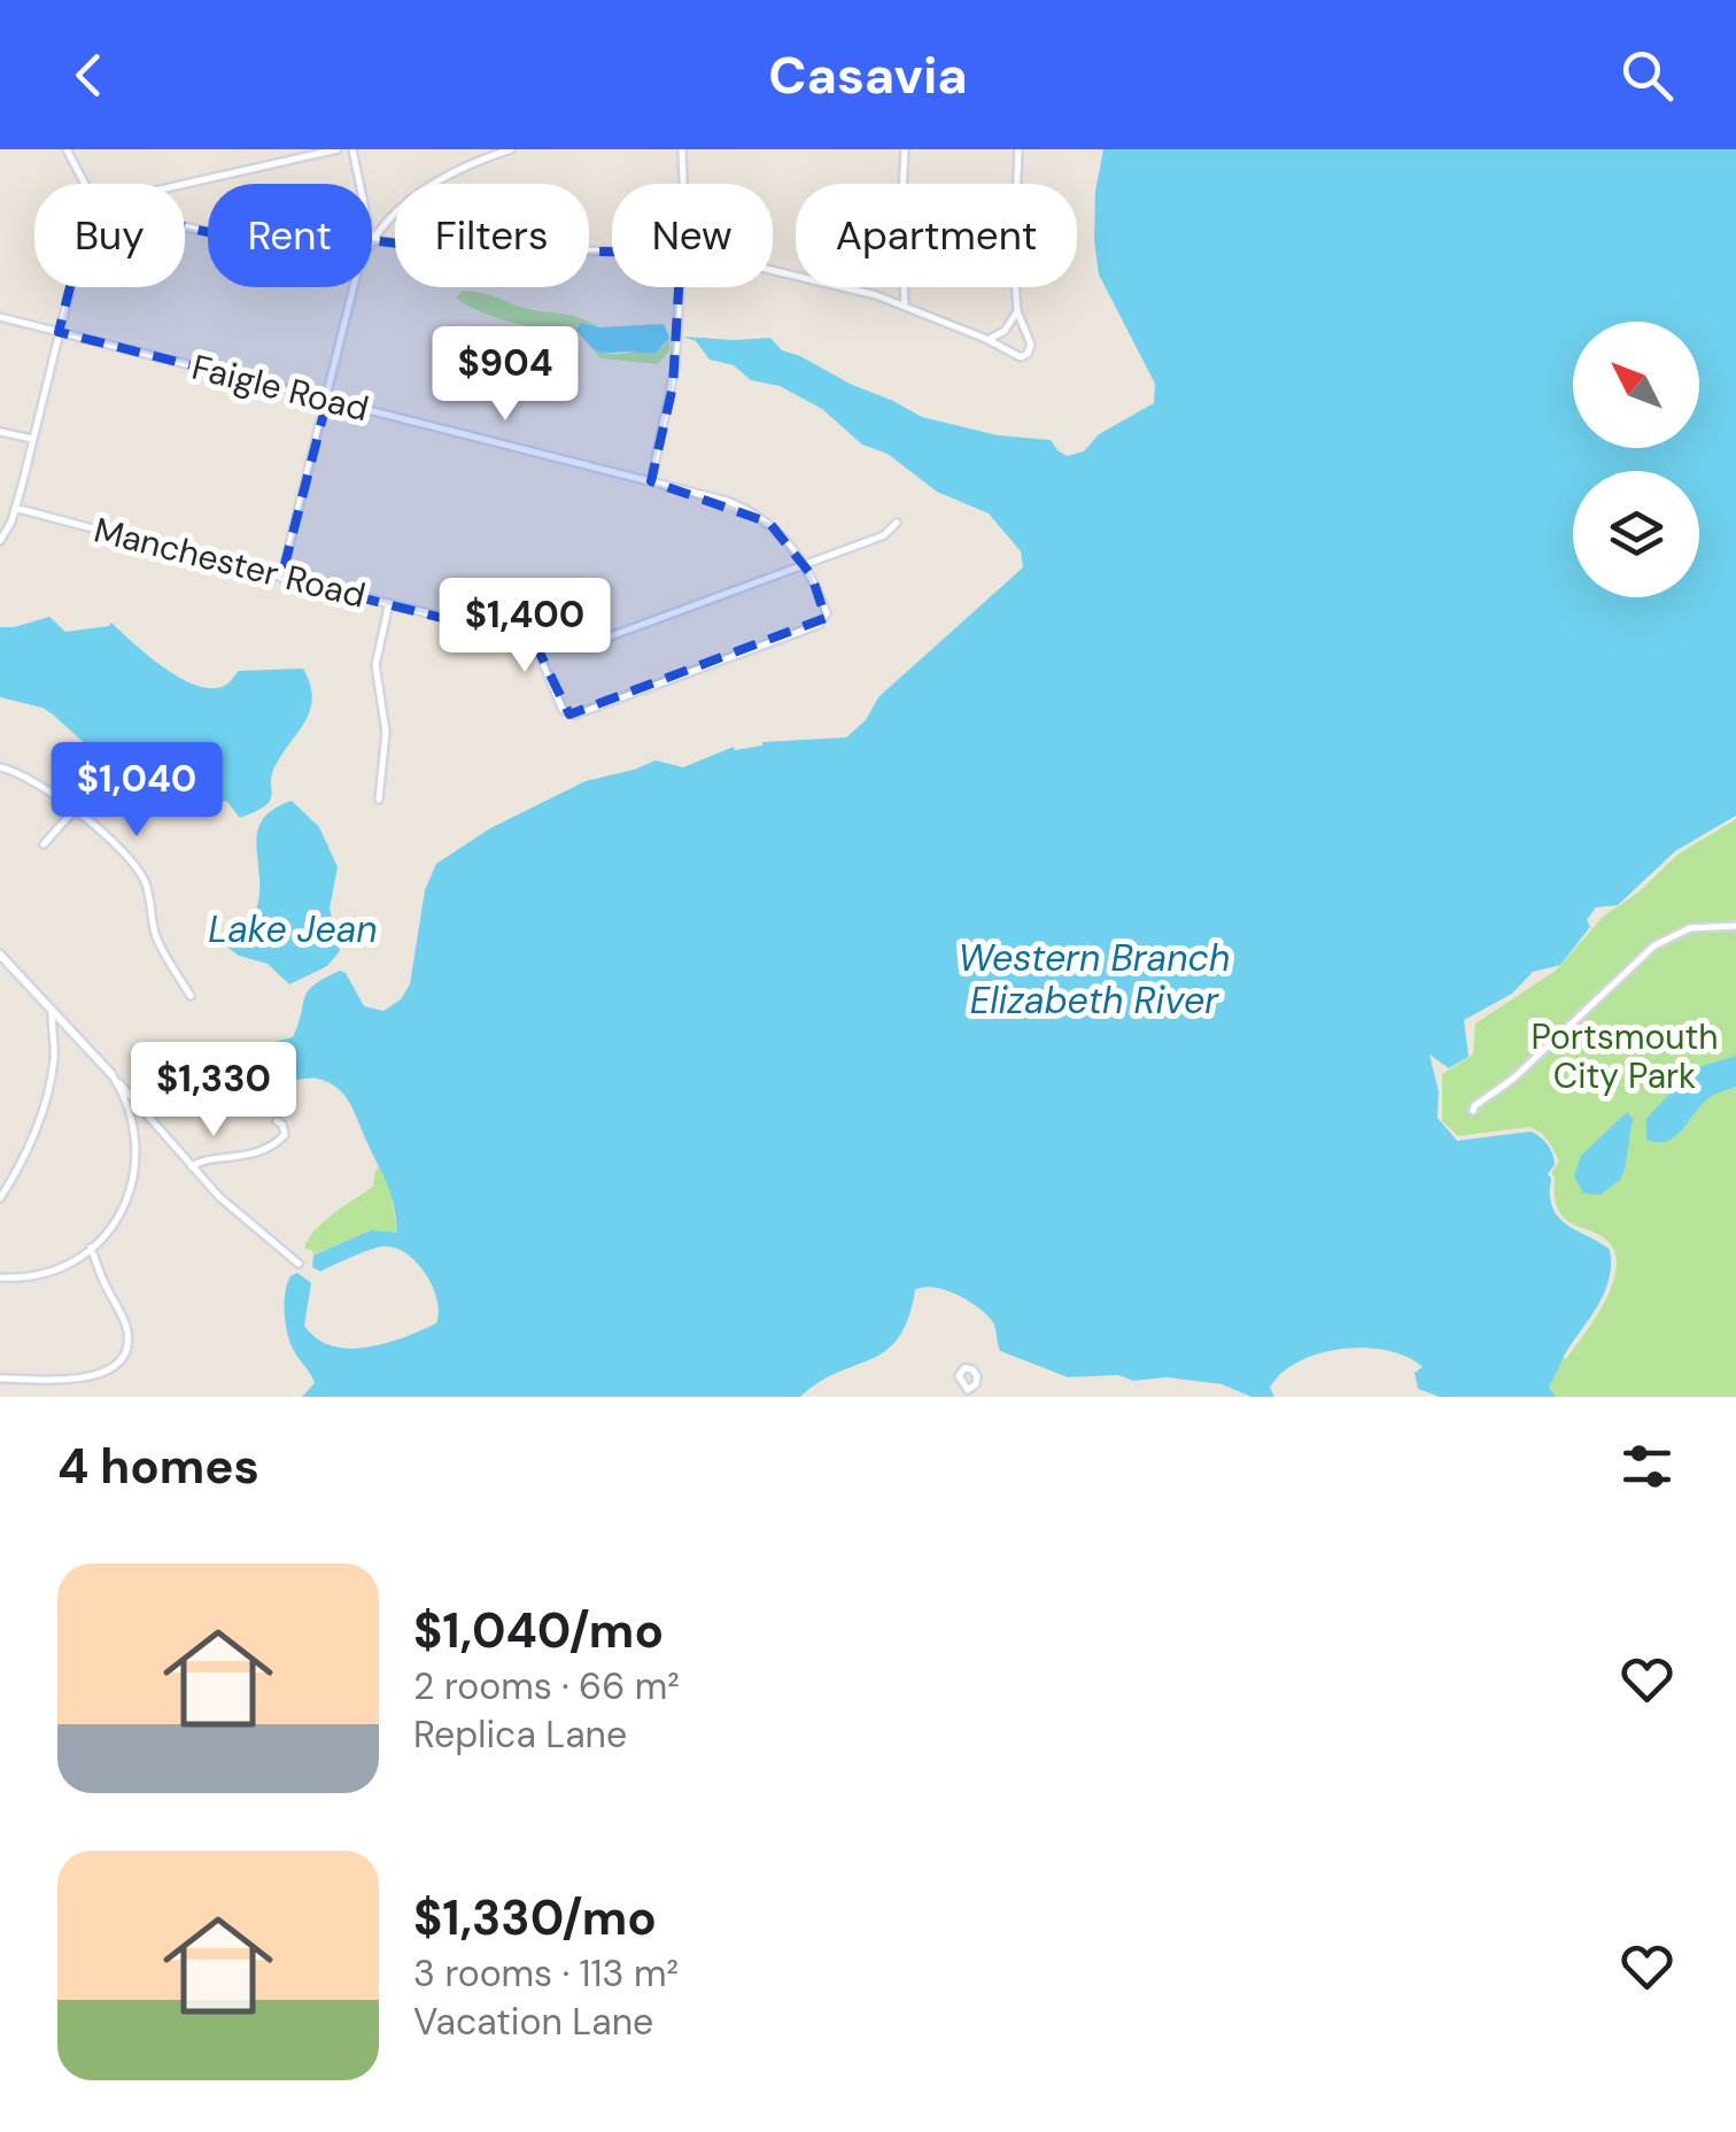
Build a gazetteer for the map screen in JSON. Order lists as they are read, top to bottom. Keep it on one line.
{"streets":{"street":["Faigle Road","Manchester Road"]},"crossings":[["Faigle Road","Manchester Road"]],"water":["Lake Jean","Western Branch Elizabeth River"],"parks":["Portsmouth City Park"],"north":"top left","page":{"header":"Casavia","chip":["Buy","Rent","Filters","New","Apartment"],"price":["$904","$1,400","$1,040","$1,330"],"heading":"4 homes","list":[{"name":"$1,040/mo","note":"2 rooms · 66 m² · Replica Lane"},{"name":"$1,330/mo","note":"3 rooms · 113 m² · Vacation Lane"}]}}
